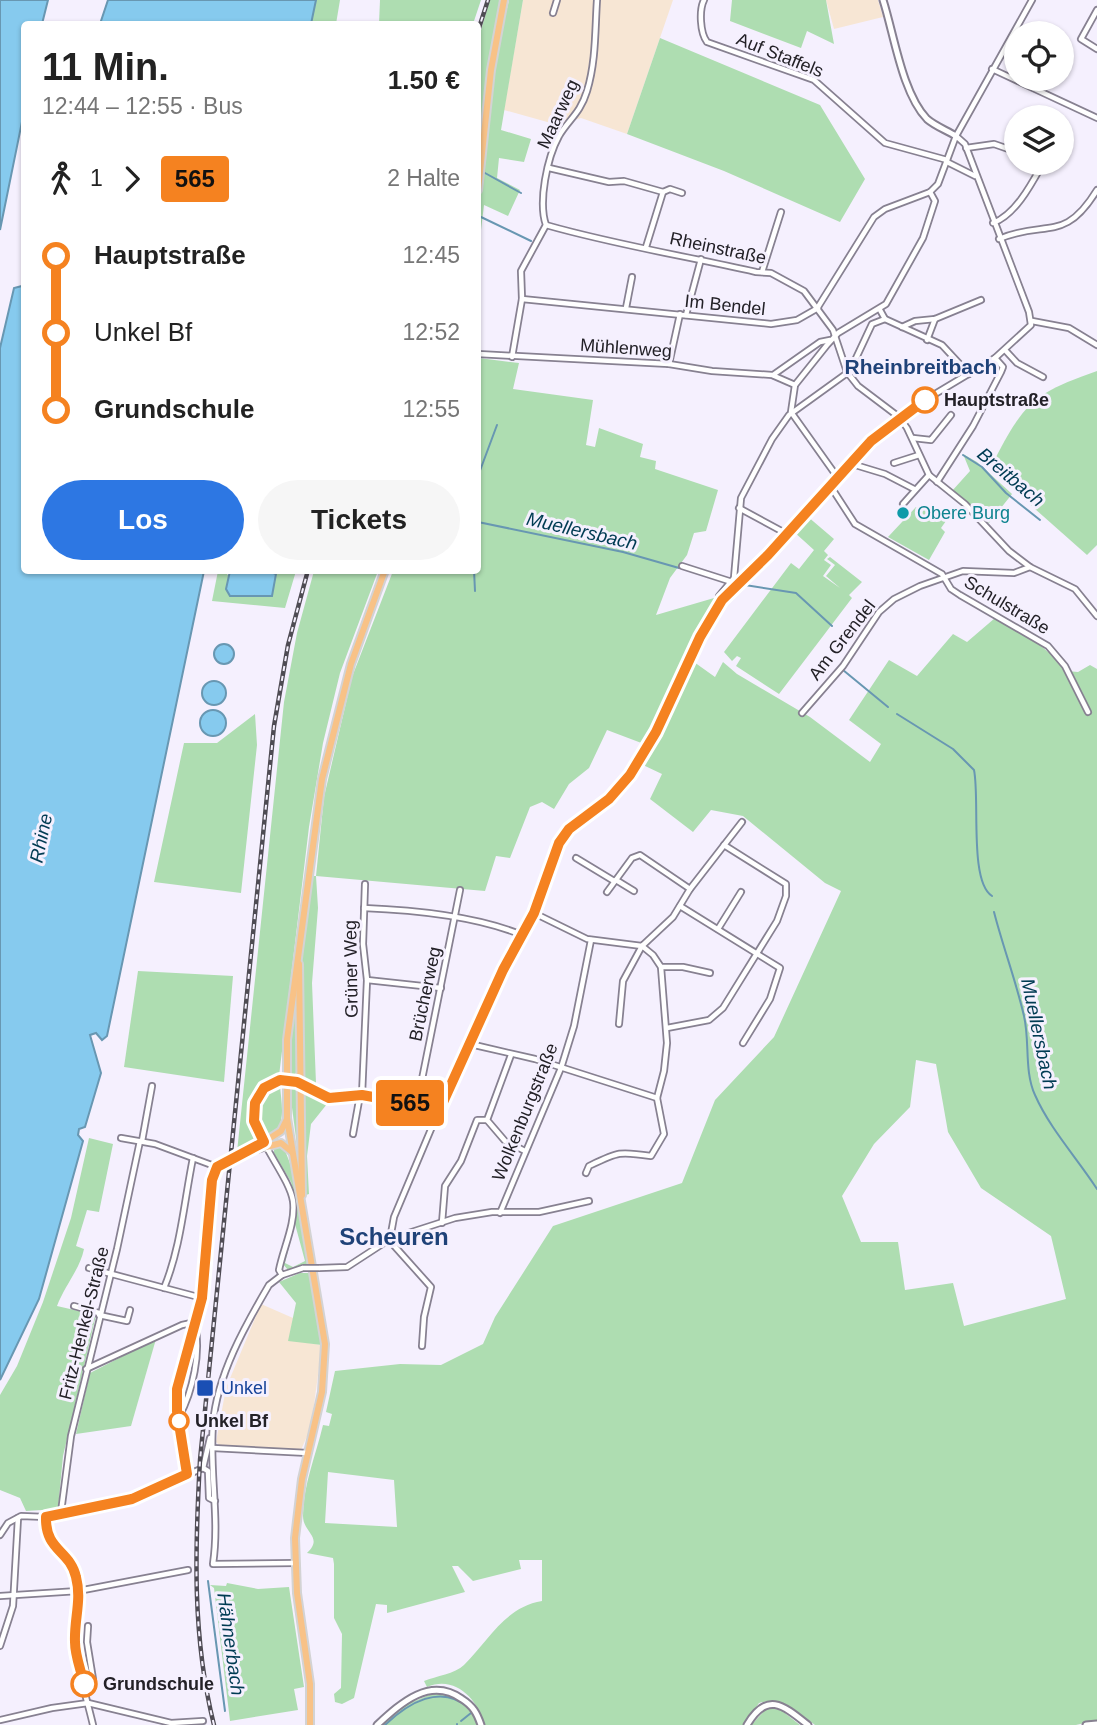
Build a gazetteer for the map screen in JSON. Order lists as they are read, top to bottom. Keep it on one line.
{"streets":{"street":["Auf Staffels","Maarweg","Rheinstraße","Im Bendel","Mühlenweg","Schulstraße","Am Grendel","Grüner Weg","Brücherweg","Wolkenburgstraße","Fritz-Henkel-Straße"]},"crossings":[["Maarweg","Rheinstraße"],["Rheinstraße","Im Bendel"],["Schulstraße","Am Grendel"]],"districts":["Rheinbreitbach","Scheuren"],"water":["Breitbach","Muellersbach","Rhine","Hähnerbach"],"places":{"other":["Hauptstraße","Obere Burg","Unkel Bf","Grundschule"],"transit":["Unkel"]},"lines":["bus line 565"],"page":{"on_map":"565","heading":["11 Min.","12:44 – 12:55 · Bus","1.50 €"],"legs":["1","565","2 Halte"],"list":[{"name":"Hauptstraße","value":"12:45"},{"name":"Unkel Bf","value":"12:52"},{"name":"Grundschule","value":"12:55"}],"buttons":["Los","Tickets"]}}
